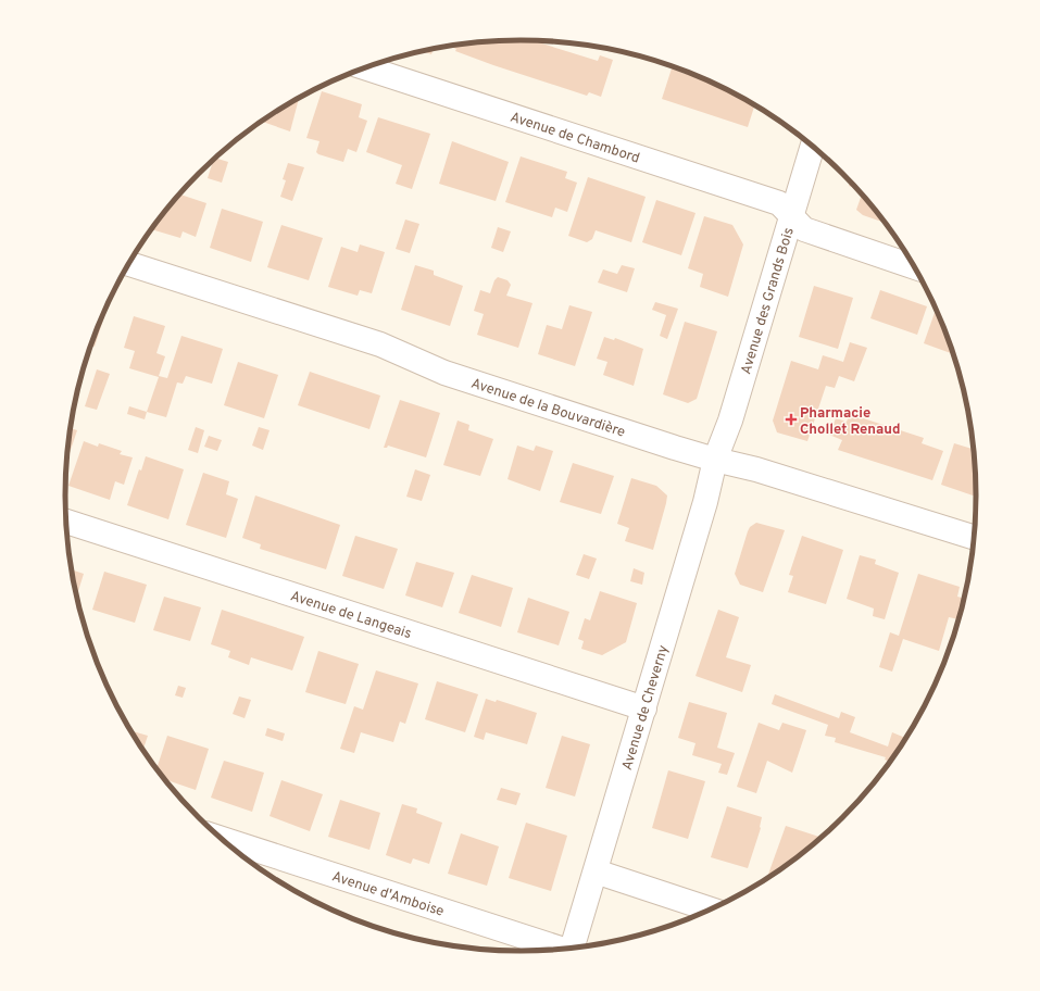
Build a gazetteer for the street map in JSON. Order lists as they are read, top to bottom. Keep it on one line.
{"streets":{"street":["Avenue de Chambord","Avenue des Grands Bois","Avenue de la Bouvardière","Avenue de Langeais","Avenue de Cheverny","Avenue d'Amboise"]},"crossings":[["Avenue de Chambord","Avenue des Grands Bois"],["Avenue des Grands Bois","Avenue de la Bouvardière"],["Avenue des Grands Bois","Avenue de Cheverny"],["Avenue de la Bouvardière","Avenue de Cheverny"],["Avenue de Langeais","Avenue de Cheverny"]],"places":{"health":["Pharmacie Chollet Renaud"]}}
